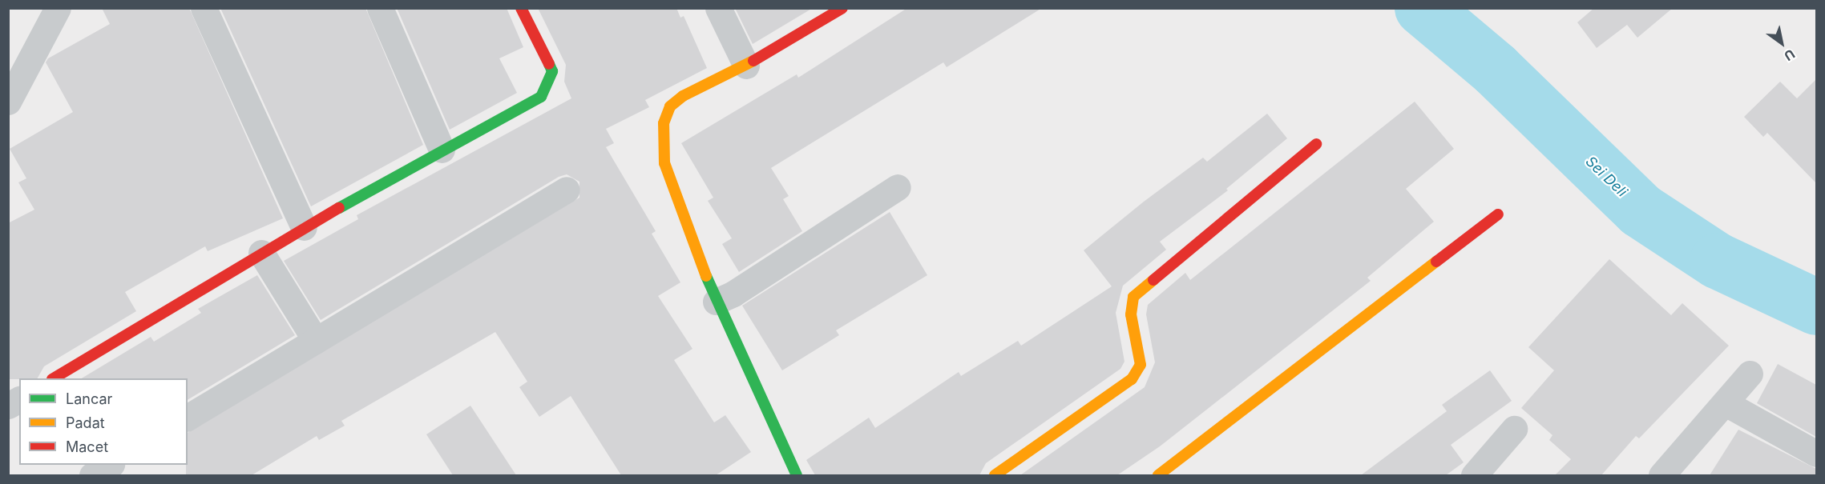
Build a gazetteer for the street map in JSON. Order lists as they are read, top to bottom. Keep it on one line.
{"water":["Sei Deli"],"legend":["Lancar","Padat","Macet"],"north":"bottom right"}
